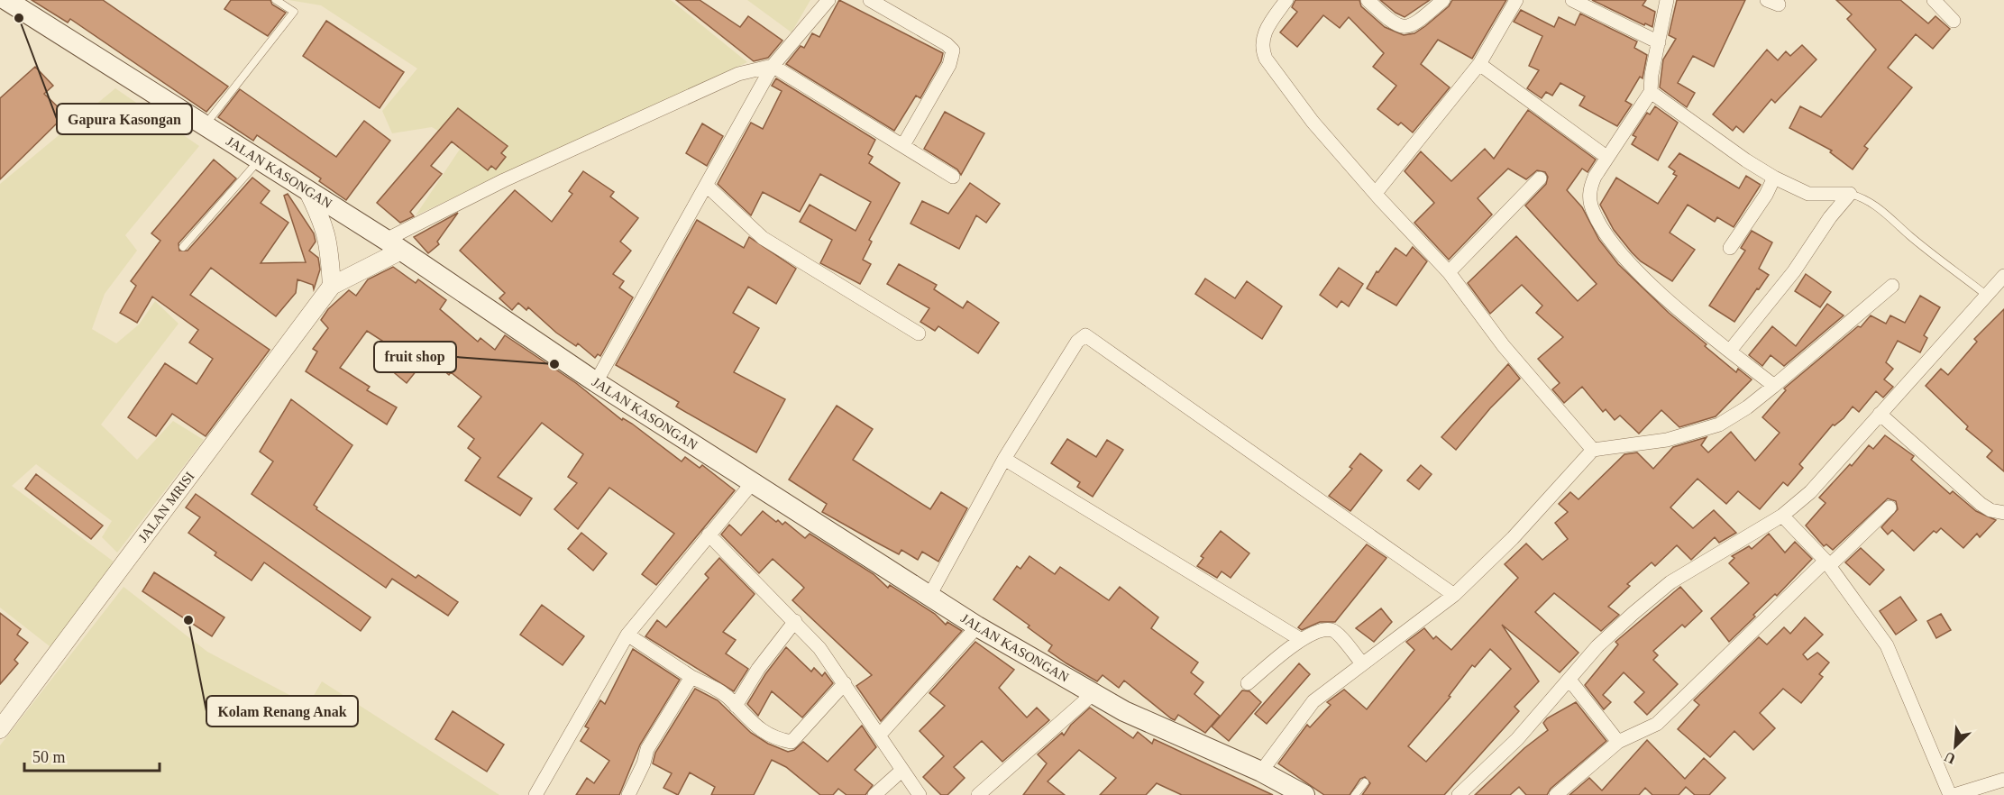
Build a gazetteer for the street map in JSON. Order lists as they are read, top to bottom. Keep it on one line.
{"streets":{"main road":["JALAN KASONGAN"],"street":["JALAN MRISI"]},"places":["Gapura Kasongan","fruit shop","Kolam Renang Anak"],"scale_bar":"50 m","north":"bottom left"}
